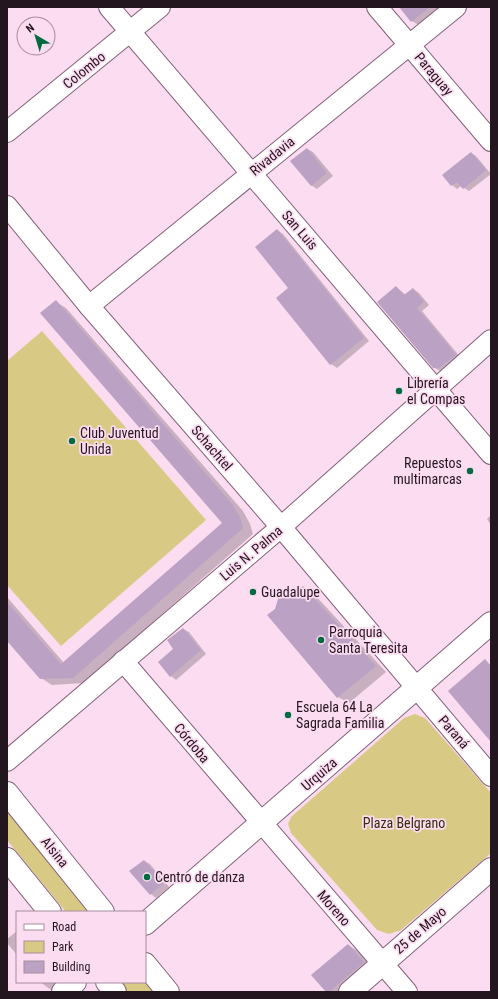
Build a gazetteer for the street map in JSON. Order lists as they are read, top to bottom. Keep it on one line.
{"streets":{"street":["Colombo","Paraguay","Rivadavia","San Luis","Schachtel","Luis N. Palma","Paraná","Córdoba","Urquiza","Alsina","Moreno","25 de Mayo"]},"crossings":[["Colombo","San Luis"],["Paraguay","Rivadavia"],["Rivadavia","San Luis"],["Rivadavia","Schachtel"],["San Luis","Luis N. Palma"],["Schachtel","Luis N. Palma"],["Schachtel","Paraná"],["Schachtel","Urquiza"],["Luis N. Palma","Córdoba"],["Paraná","Urquiza"],["Córdoba","Urquiza"],["Córdoba","Moreno"],["Urquiza","Moreno"],["Moreno","25 de Mayo"]],"parks":["Plaza Belgrano"],"places":["Librería el Compas","Club Juventud Unida","Repuestos multimarcas","Guadalupe","Parroquia Santa Teresita","Escuela 64 La Sagrada Familia","Centro de danza"],"legend":["Road","Park","Building"],"north":"top left"}
